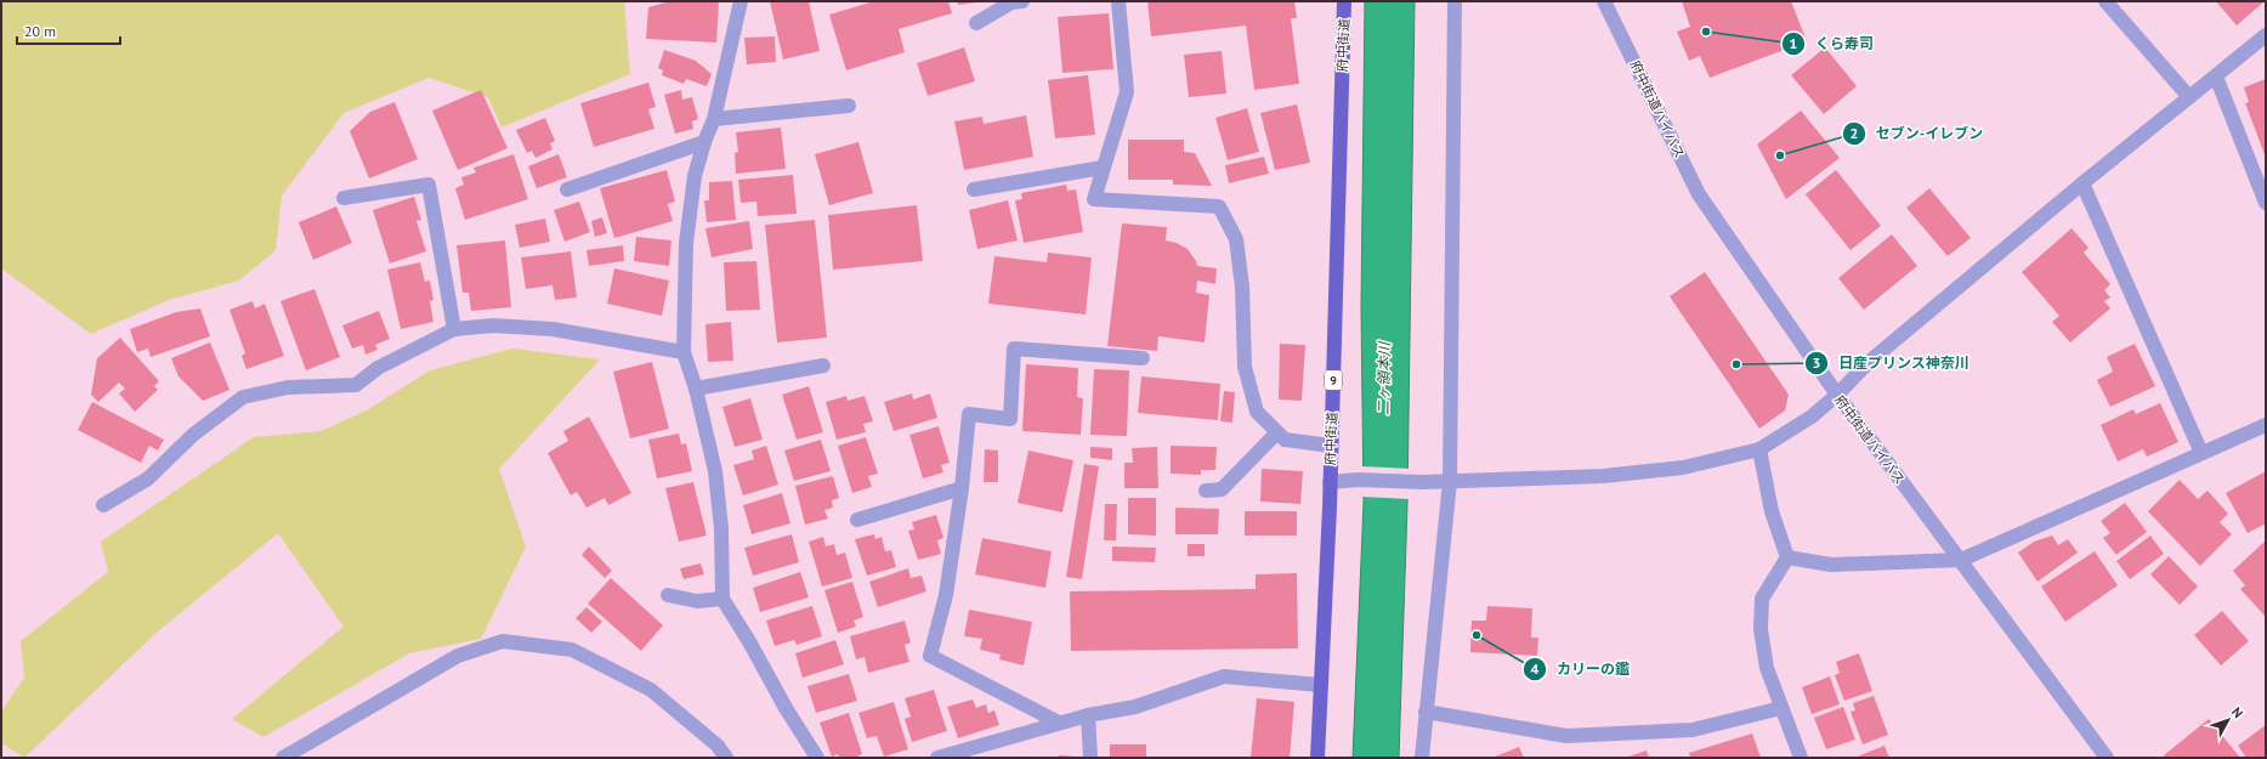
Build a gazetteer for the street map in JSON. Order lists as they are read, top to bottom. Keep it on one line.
{"streets":{"main road":["府中街道","9"],"street":["府中街道バイパス"]},"water":["二ヶ領本川"],"places":["くら寿司","セブン-イレブン","日産プリンス神奈川","カリーの鑑"],"scale_bar":"20 m","north":"top right"}
